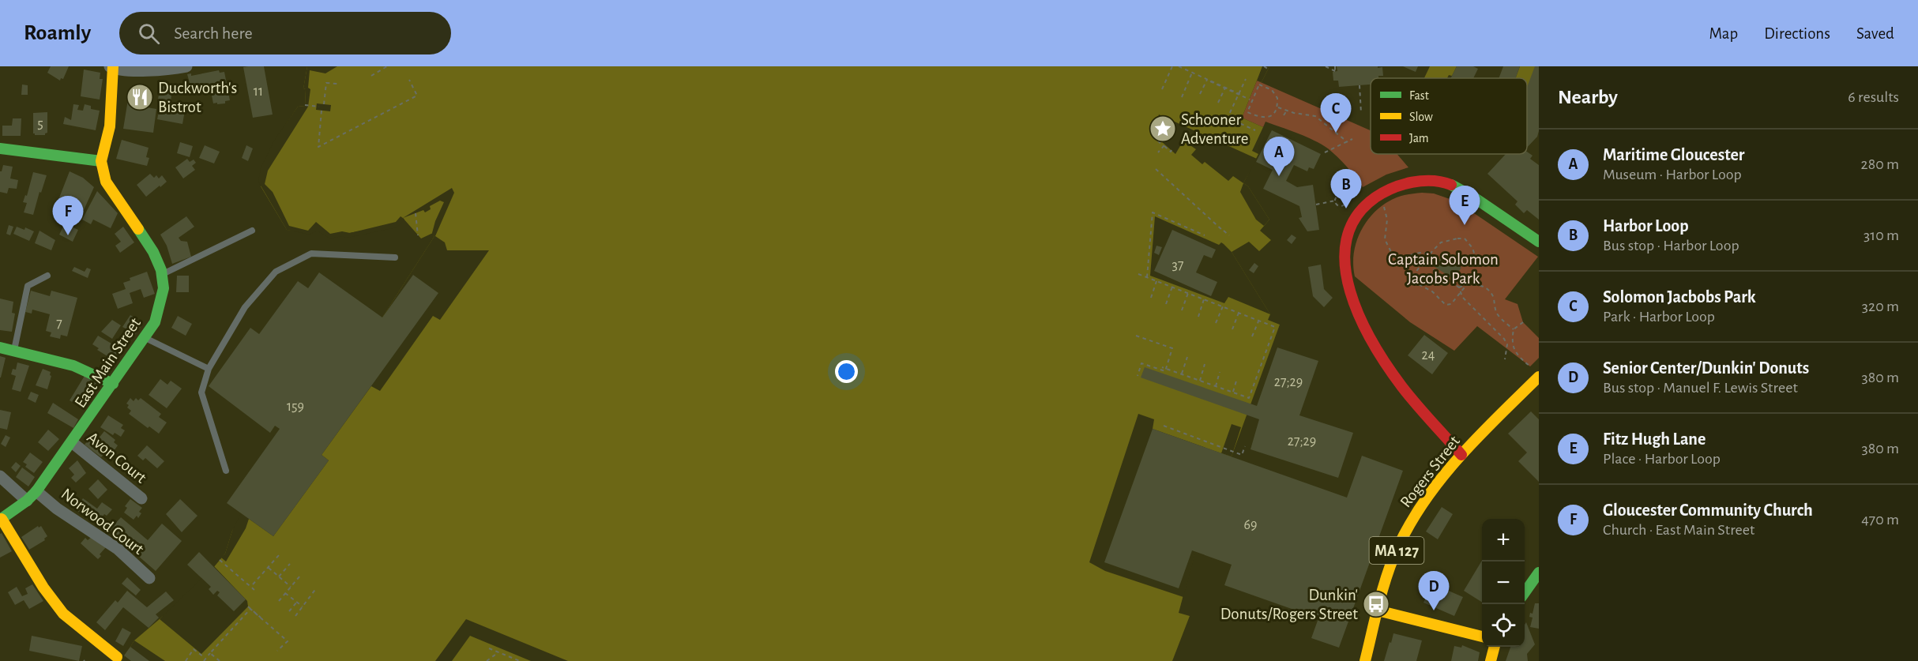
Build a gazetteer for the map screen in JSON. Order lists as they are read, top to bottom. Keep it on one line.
{"streets":{"street":["East Main Street","Avon Court","Rogers Street","Norwood Court","MA 127"]},"crossings":[["East Main Street","Avon Court"],["East Main Street","Norwood Court"]],"parks":["Captain Solomon Jacobs Park"],"places":{"restaurant":["Duckworth's Bistrot"],"place":["Schooner Adventure"],"bus stop":["Dunkin' Donuts/Rogers Street"]},"house_numbers":["11","5","37","7","24","27;29","159","27;29","69"],"legend":["Fast","Slow","Jam"],"page":{"header":"Roamly","search":"Search here","nav":["Map","Directions","Saved"],"heading":["Nearby","6 results"],"pins":["C","A","B","E","F","D"],"list":[{"mark":"A","name":"Maritime Gloucester","note":"Museum · Harbor Loop","value":"280 m"},{"mark":"B","name":"Harbor Loop","note":"Bus stop · Harbor Loop","value":"310 m"},{"mark":"C","name":"Solomon Jacbobs Park","note":"Park · Harbor Loop","value":"320 m"},{"mark":"D","name":"Senior Center/Dunkin' Donuts","note":"Bus stop · Manuel F. Lewis Street","value":"380 m"},{"mark":"E","name":"Fitz Hugh Lane","note":"Place · Harbor Loop","value":"380 m"},{"mark":"F","name":"Gloucester Community Church","note":"Church · East Main Street","value":"470 m"}],"map_buttons":["+","−"]}}
